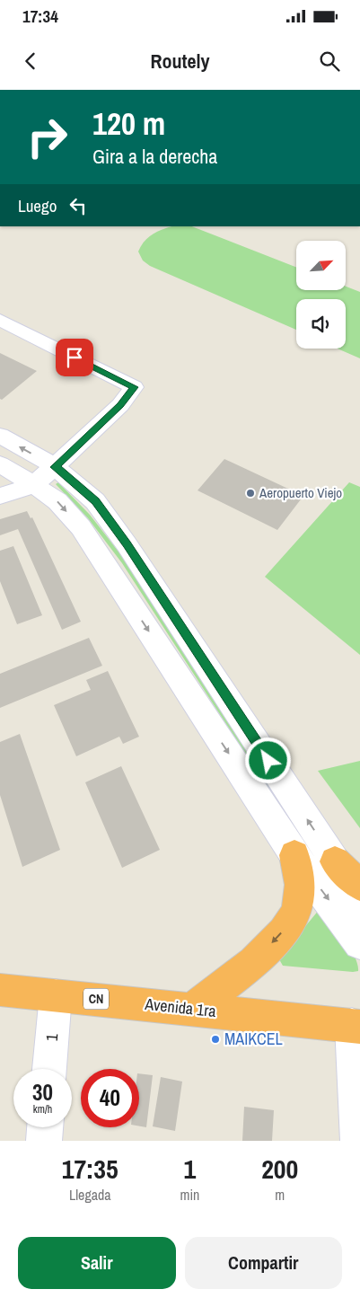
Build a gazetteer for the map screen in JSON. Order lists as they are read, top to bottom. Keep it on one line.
{"streets":{"highway":["CN","Avenida 1ra"],"street":["1"]},"crossings":[["Avenida 1ra","1"]],"places":["Aeropuerto Viejo","MAIKCEL"],"north":"top right","page":{"status":"17:34","header":"Routely","turn":["120 m","Gira a la derecha"],"then":"Luego","speed":"30 km/h","limit":"40","eta":["17:35","Llegada","1","min","200","m"],"buttons":["Salir","Compartir"]}}
